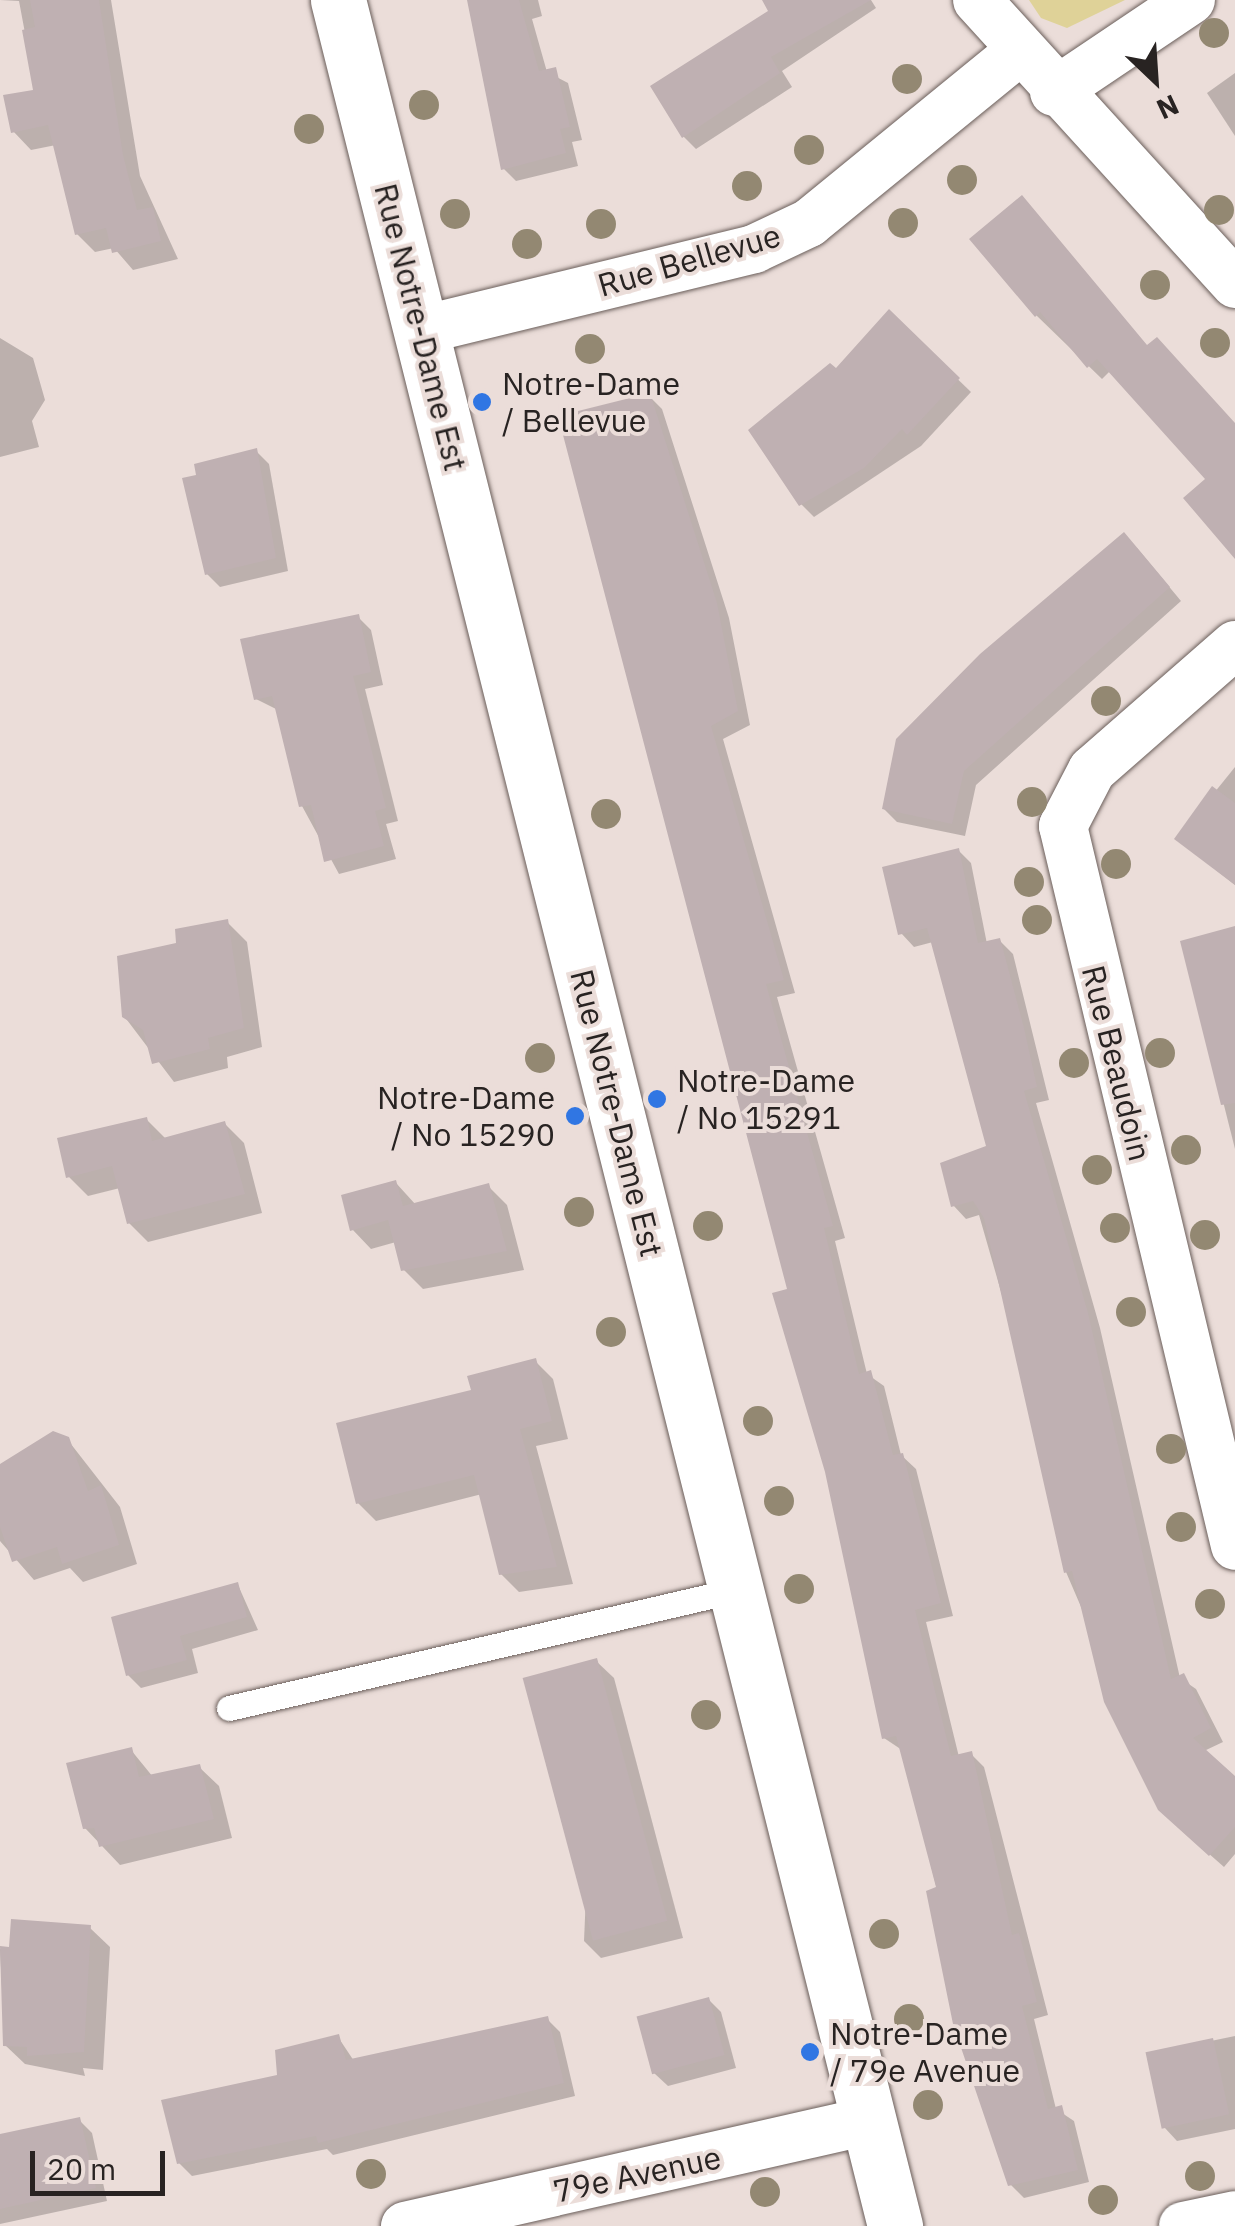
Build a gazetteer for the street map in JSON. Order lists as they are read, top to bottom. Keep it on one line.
{"streets":{"main road":["Rue Notre-Dame Est"],"street":["Rue Bellevue","Rue Beaudoin","79e Avenue"]},"crossings":[["Rue Bellevue","Rue Notre-Dame Est"],["Rue Notre-Dame Est","79e Avenue"]],"places":["Notre-Dame / Bellevue","Notre-Dame / No 15291","Notre-Dame / No 15290","Notre-Dame / 79e Avenue"],"scale_bar":"20 m","north":"bottom right"}
